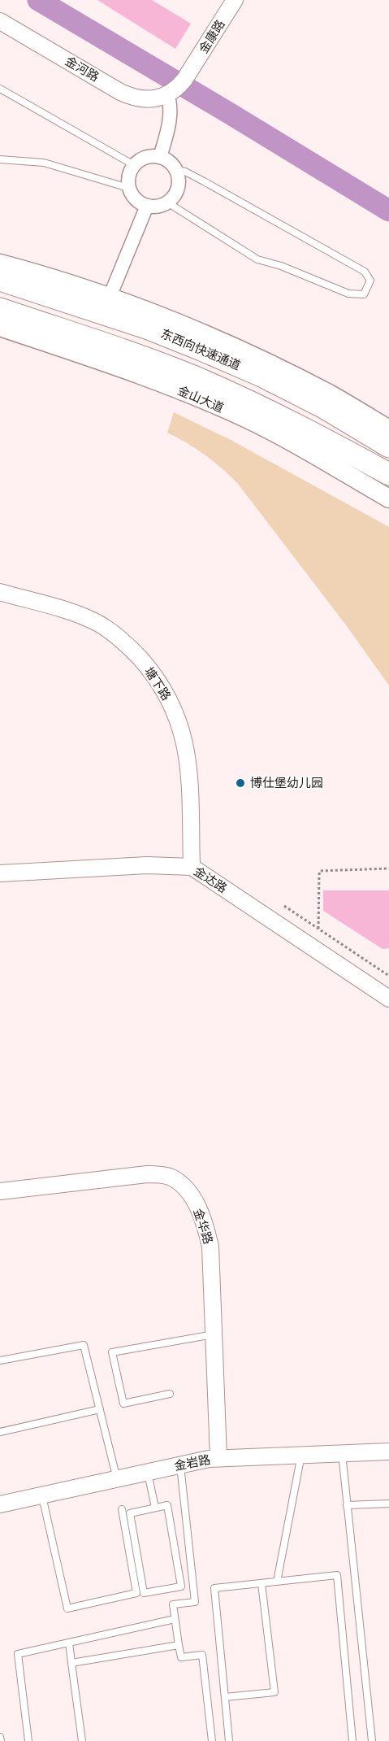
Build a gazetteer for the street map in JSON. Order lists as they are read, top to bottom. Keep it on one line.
{"streets":{"highway":["东西向快速通道"],"main road":["金山大道"],"street":["金康路","金河路","塘下路","金达路","金华路","金岩路"]},"crossings":[["金康路","金河路"],["塘下路","金达路"],["金华路","金岩路"]],"places":["博仕堡幼儿园"]}
